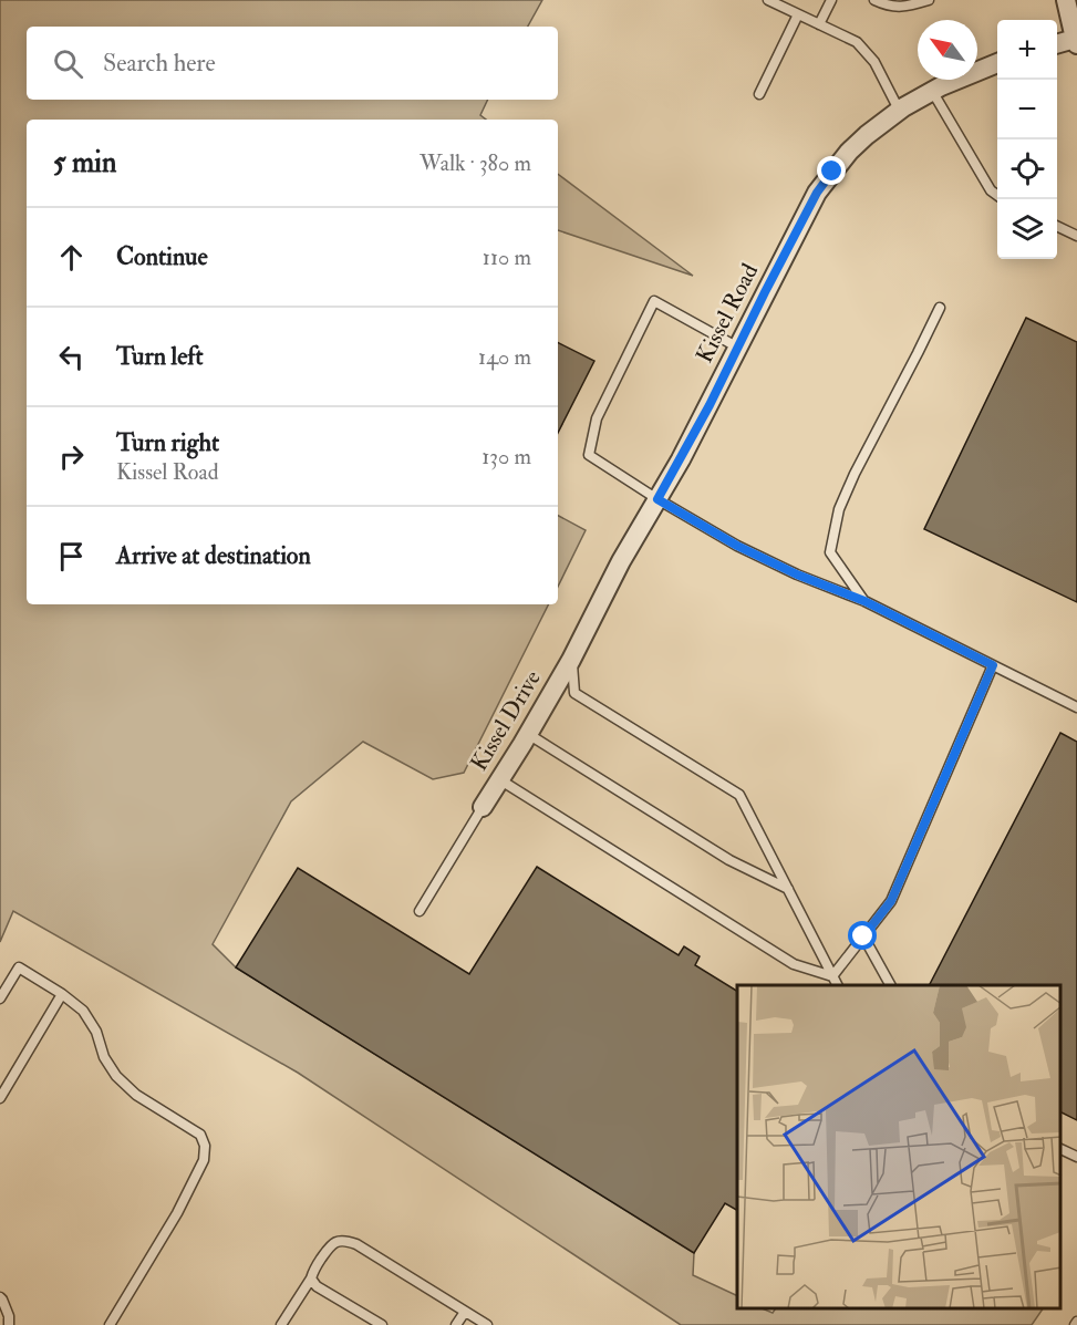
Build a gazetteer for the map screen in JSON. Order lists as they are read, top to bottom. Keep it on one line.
{"streets":{"street":["Kissel Road","Kissel Drive"]},"crossings":[["Kissel Road","Kissel Drive"]],"north":"top left","page":{"map_buttons":["+","−"],"search":"Search here","heading":["5 min","Walk · 380 m"],"list":[["Continue","110 m"],["Turn left","140 m"],["Turn right","Kissel Road","130 m"],"Arrive at destination"]}}
